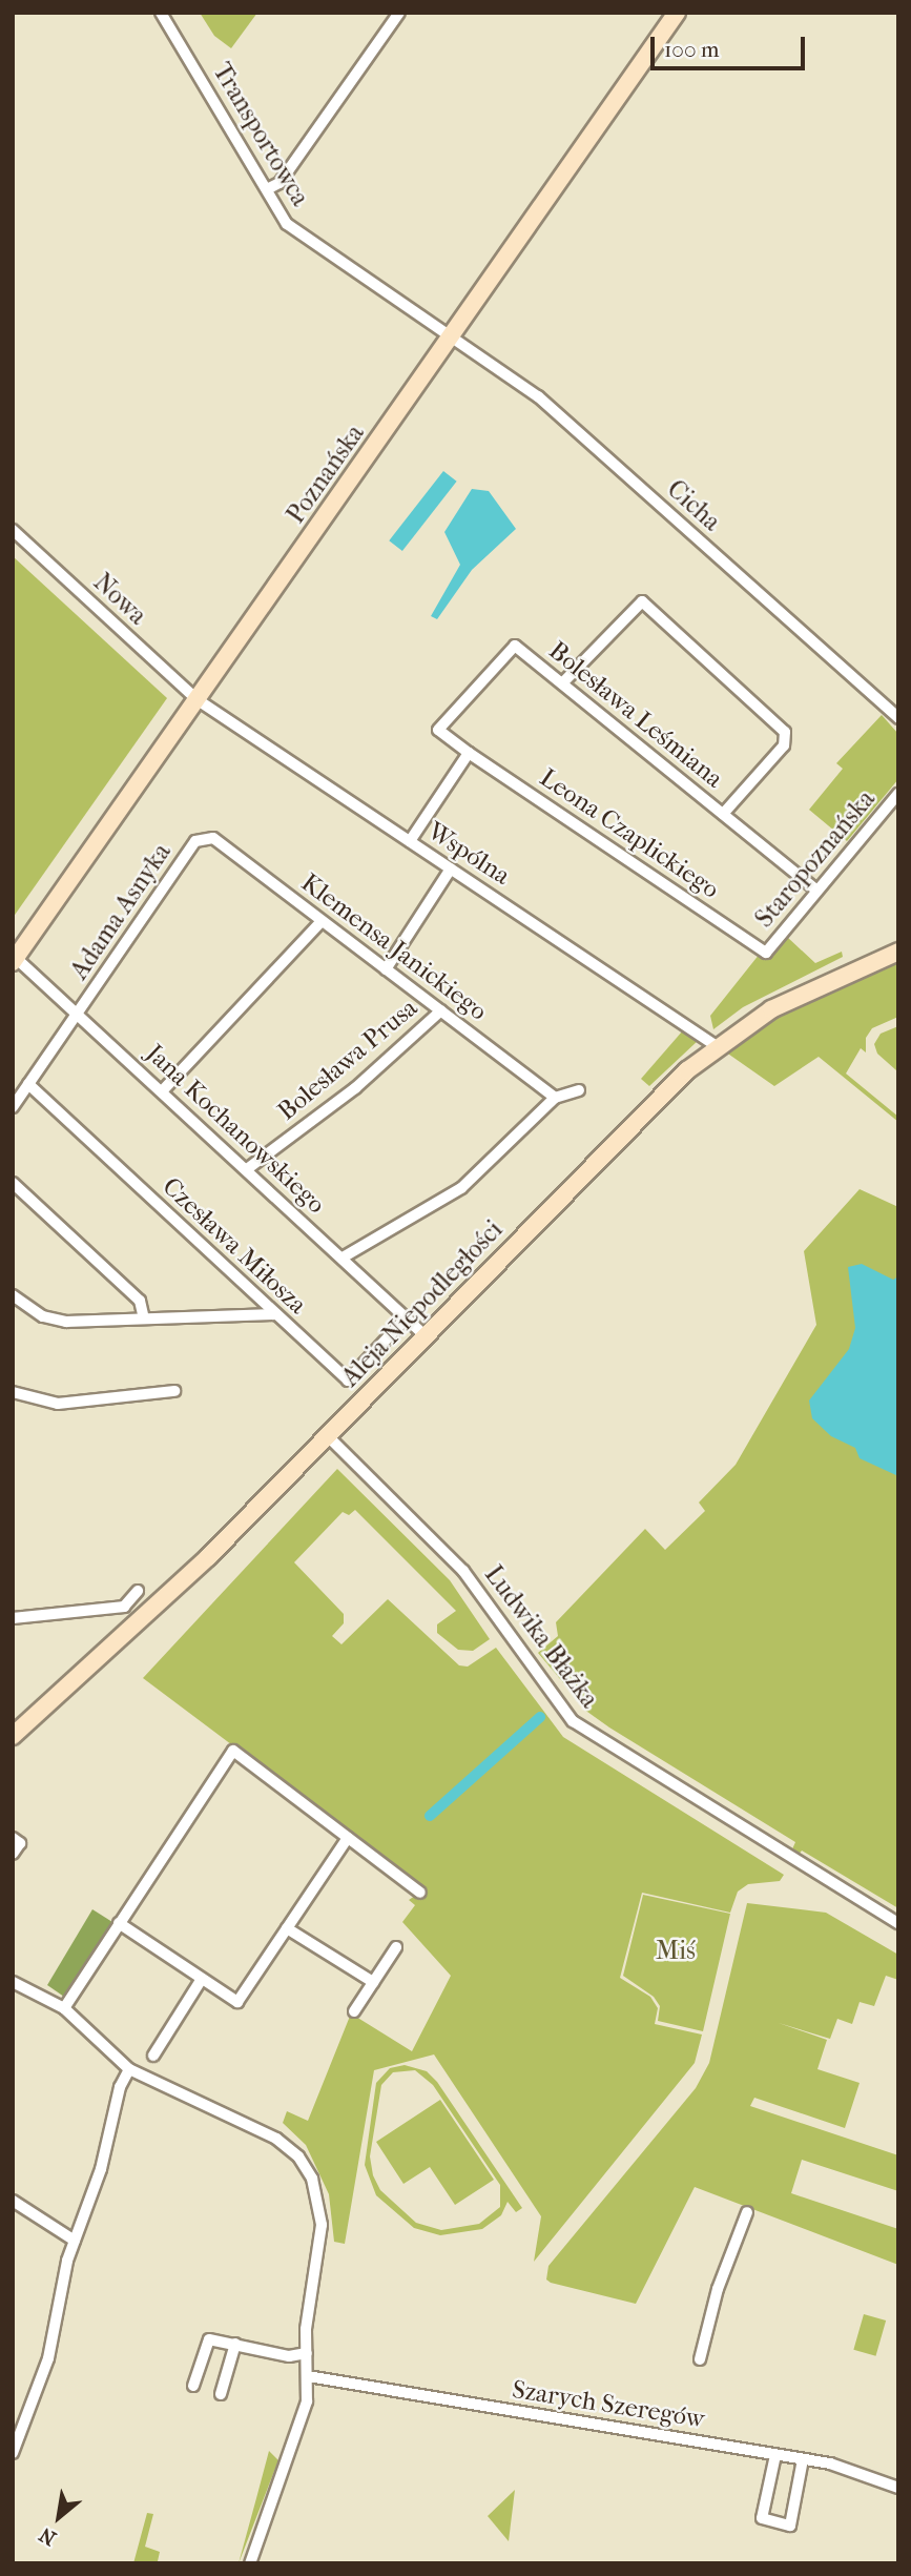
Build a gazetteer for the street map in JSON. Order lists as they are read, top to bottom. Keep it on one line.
{"streets":{"street":["Transportowca","Poznańska","Cicha","Nowa","Bolesława Leśmiana","Leona Czaplickiego","Wspólna","Staropoznańska","Adama Asnyka","Klemensa Janickiego","Bolesława Prusa","Jana Kochanowskiego","Czesława Miłosza","Aleja Niepodległości","Ludwika Błażka","Szarych Szeregów"]},"crossings":[["Transportowca","Poznańska"],["Transportowca","Cicha"],["Poznańska","Cicha"],["Poznańska","Nowa"],["Poznańska","Wspólna"],["Poznańska","Jana Kochanowskiego"],["Nowa","Wspólna"],["Bolesława Leśmiana","Leona Czaplickiego"],["Bolesława Leśmiana","Staropoznańska"],["Leona Czaplickiego","Staropoznańska"],["Wspólna","Aleja Niepodległości"],["Adama Asnyka","Klemensa Janickiego"],["Adama Asnyka","Jana Kochanowskiego"],["Adama Asnyka","Czesława Miłosza"],["Klemensa Janickiego","Bolesława Prusa"],["Bolesława Prusa","Jana Kochanowskiego"],["Jana Kochanowskiego","Czesława Miłosza"],["Jana Kochanowskiego","Aleja Niepodległości"],["Aleja Niepodległości","Ludwika Błażka"]],"parks":["Miś"],"scale_bar":"100 m","north":"bottom left"}
